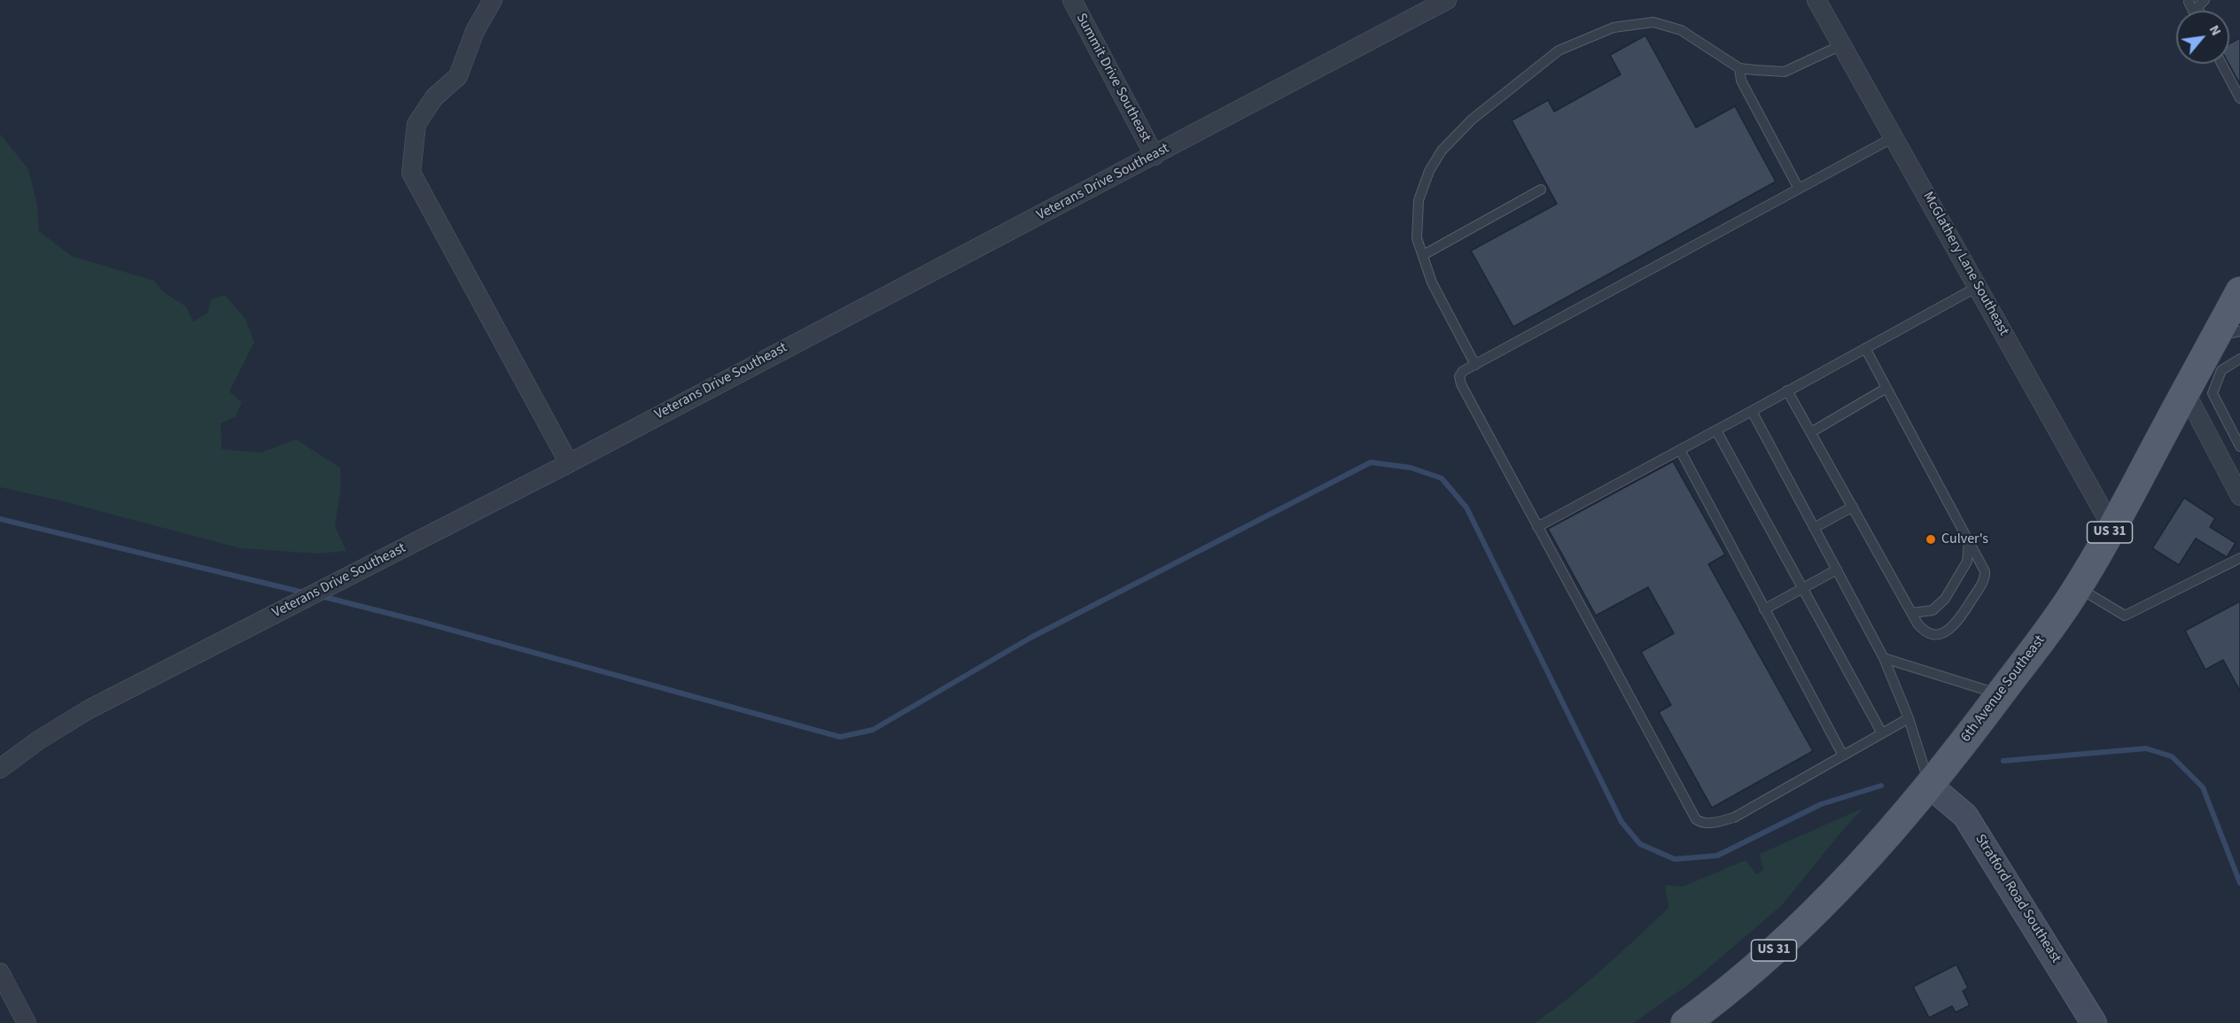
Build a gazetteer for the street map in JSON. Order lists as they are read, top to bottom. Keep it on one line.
{"streets":{"main road":["US 31","6th Avenue Southeast"],"street":["Summit Drive Southeast","Veterans Drive Southeast","McGlathery Lane Southeast","Stratford Road Southeast"]},"crossings":[["Summit Drive Southeast","Veterans Drive Southeast"],["McGlathery Lane Southeast","6th Avenue Southeast"],["6th Avenue Southeast","Stratford Road Southeast"]],"places":["Culver's"],"north":"top right"}
